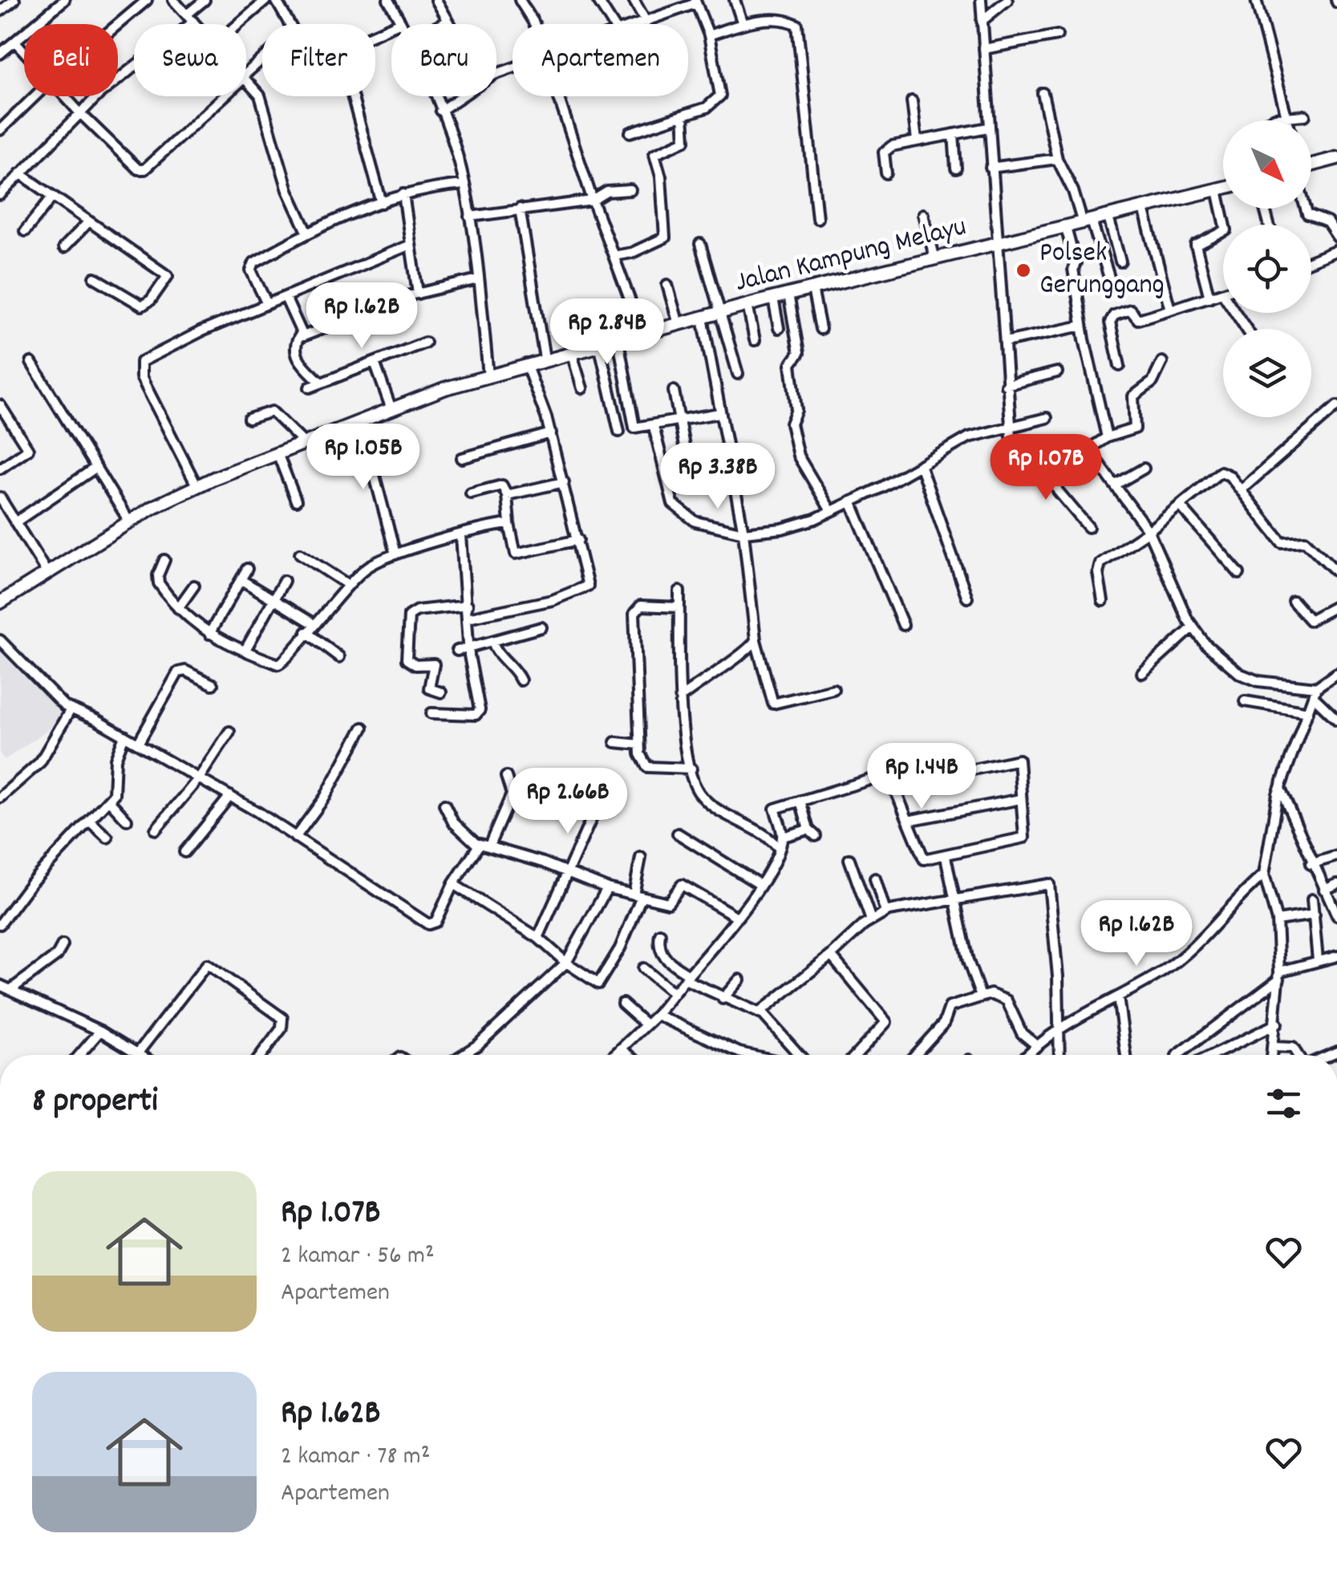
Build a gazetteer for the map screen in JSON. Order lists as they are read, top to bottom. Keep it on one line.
{"streets":{"main road":["Jalan Kampung Melayu"]},"places":["Polsek Gerunggang"],"north":"bottom right","page":{"chip":["Beli","Sewa","Filter","Baru","Apartemen"],"price":["Rp 1.62B","Rp 2.84B","Rp 1.05B","Rp 1.07B","Rp 3.38B","Rp 1.44B","Rp 2.66B","Rp 1.62B"],"heading":"8 properti","list":[{"name":"Rp 1.07B","note":"2 kamar · 56 m² · Apartemen"},{"name":"Rp 1.62B","note":"2 kamar · 78 m² · Apartemen"}]}}
